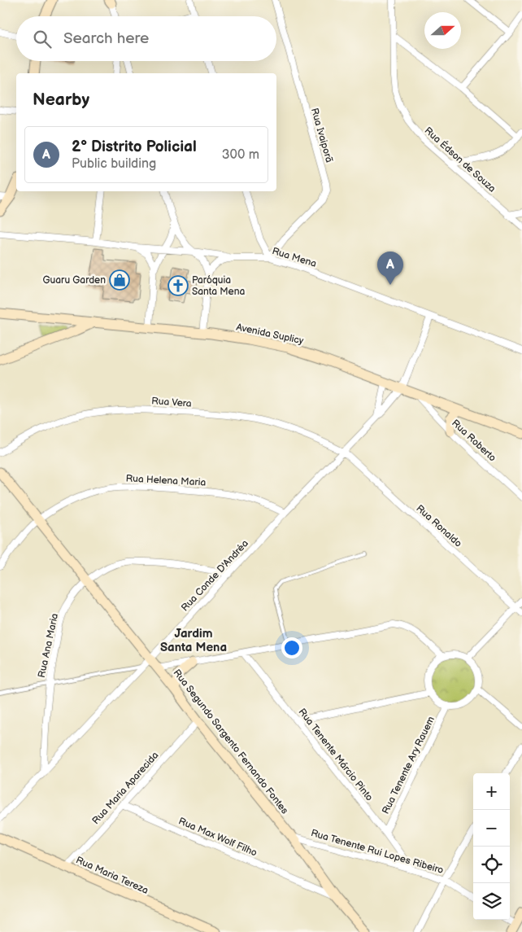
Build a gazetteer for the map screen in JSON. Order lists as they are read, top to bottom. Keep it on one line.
{"streets":{"street":["Rua Ivaiporã","Rua Édson de Souza","Rua Mena","Avenida Suplicy","Rua Vera","Rua Roberto","Rua Helena Maria","Rua Ronaldo","Rua Conde D'Andréa","Rua Ana Maria","Rua Segundo Sargento Fernando Fontes","Rua Tenente Márcio Pinto","Rua Tenente Ary Rauem","Rua Maria Aparecida","Rua Max Wolf Filho","Rua Tenente Rui Lopes Ribeiro","Rua Maria Tereza"]},"crossings":[["Rua Ivaiporã","Rua Mena"],["Rua Mena","Rua Conde D'Andréa"],["Avenida Suplicy","Rua Roberto"],["Avenida Suplicy","Rua Conde D'Andréa"],["Rua Vera","Rua Ronaldo"],["Rua Vera","Rua Conde D'Andréa"],["Rua Helena Maria","Rua Conde D'Andréa"],["Rua Helena Maria","Rua Segundo Sargento Fernando Fontes"],["Rua Ronaldo","Rua Conde D'Andréa"],["Rua Conde D'Andréa","Rua Ana Maria"],["Rua Conde D'Andréa","Rua Segundo Sargento Fernando Fontes"],["Rua Ana Maria","Rua Segundo Sargento Fernando Fontes"],["Rua Segundo Sargento Fernando Fontes","Rua Maria Aparecida"],["Rua Segundo Sargento Fernando Fontes","Rua Max Wolf Filho"],["Rua Segundo Sargento Fernando Fontes","Rua Tenente Rui Lopes Ribeiro"],["Rua Tenente Márcio Pinto","Rua Tenente Ary Rauem"],["Rua Tenente Márcio Pinto","Rua Tenente Rui Lopes Ribeiro"],["Rua Maria Aparecida","Rua Max Wolf Filho"],["Rua Maria Aparecida","Rua Maria Tereza"]],"districts":["Jardim Santa Mena"],"places":{"shop":["Guaru Garden"],"church":["Paróquia Santa Mena"]},"north":"right","page":{"search":"Search here","heading":"Nearby","list":[{"mark":"A","name":"2º Distrito Policial","note":"Public building","value":"300 m"}],"pins":"A","map_buttons":["+","−"]}}
